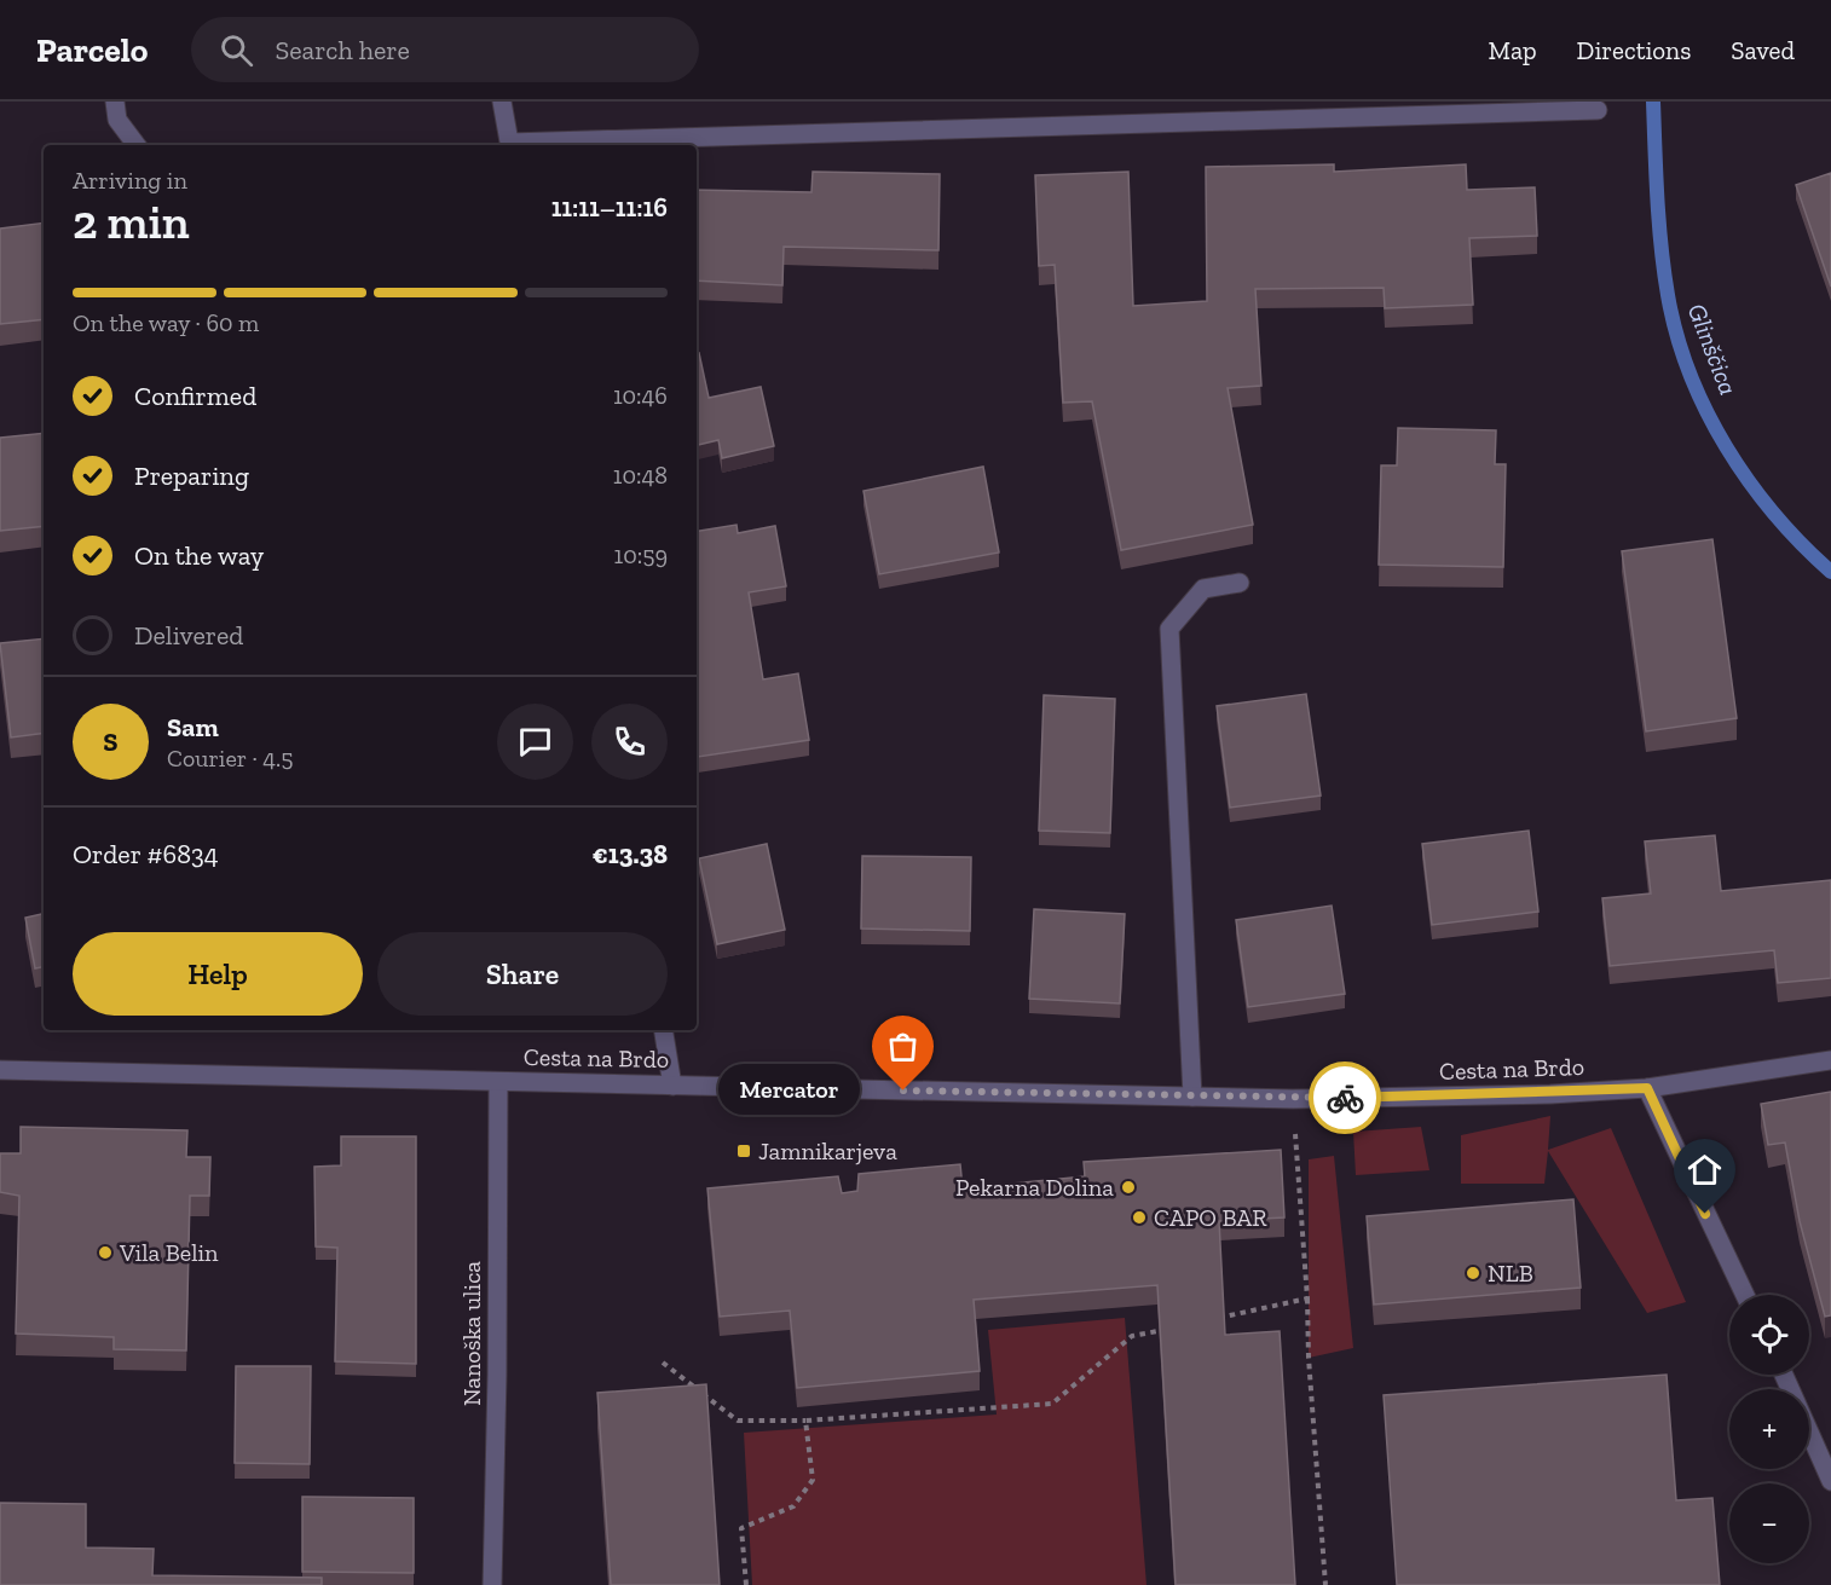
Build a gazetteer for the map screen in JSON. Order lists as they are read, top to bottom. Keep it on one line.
{"streets":{"street":["Cesta na Brdo","Nanoška ulica"]},"crossings":[["Cesta na Brdo","Nanoška ulica"]],"water":["Glinščica"],"places":{"other":["Mercator","Pekarna Dolina","CAPO BAR","Vila Belin","NLB"],"transit":["Jamnikarjeva"]},"page":{"header":"Parcelo","search":"Search here","nav":["Map","Directions","Saved"],"heading":["2 min","Arriving in","11:11–11:16"],"panel":["Sam","Courier · 4.5","Order #6834","€13.38"],"bar":"On the way · 60 m","list":[["Confirmed","10:46"],["Preparing","10:48"],["On the way","10:59"],"Delivered"],"round":"S","buttons":["Help","Share"],"bubble":"Mercator","map_buttons":["+","−"]}}
